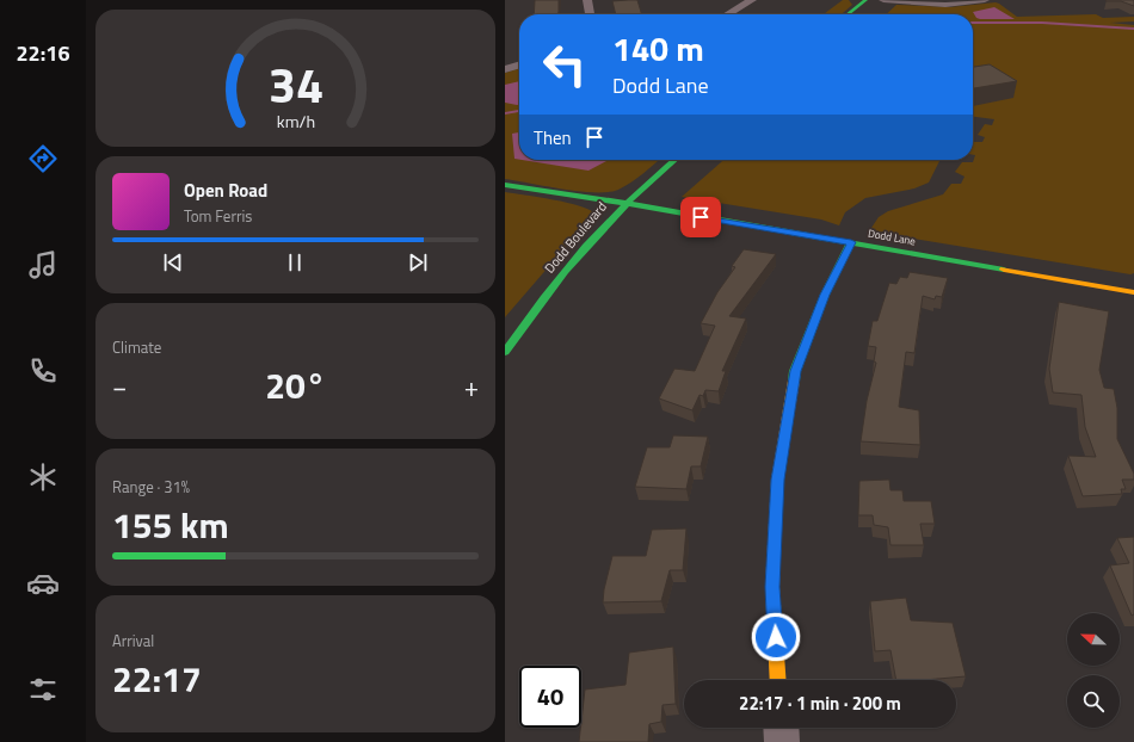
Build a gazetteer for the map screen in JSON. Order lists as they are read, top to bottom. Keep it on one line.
{"streets":{"street":["Dodd Boulevard","Dodd Lane"]},"crossings":[["Dodd Boulevard","Dodd Lane"]],"north":"left","page":{"tabs":"22:16","turn":["140 m","Dodd Lane"],"then":"Then","song":["Open Road","Tom Ferris"],"tile":["Climate",["Range · 31%","155 km"],["Arrival","22:17"]],"heat":["−","20°","+"],"limit":"40","trip":"22:17 · 1 min · 200 m","gauge":["34","km/h"]}}
